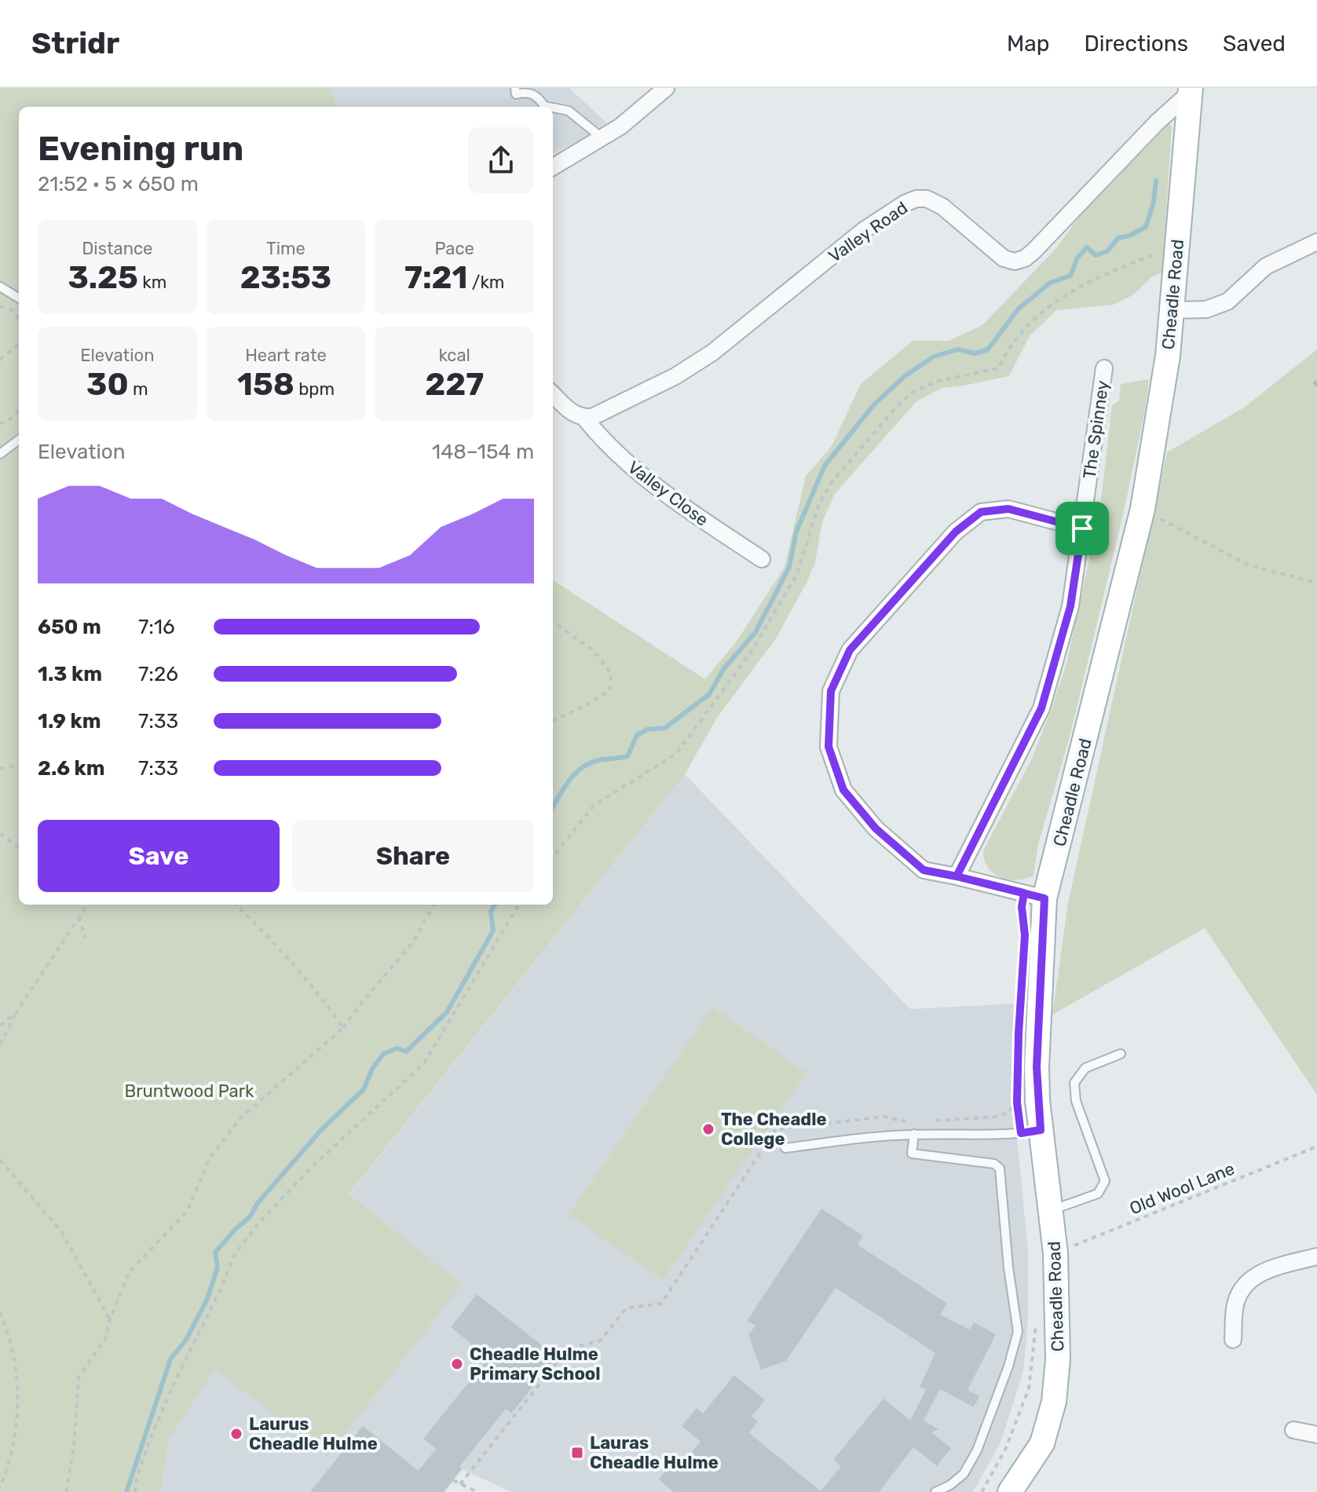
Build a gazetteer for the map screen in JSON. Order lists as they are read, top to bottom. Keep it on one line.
{"streets":{"main road":["Cheadle Road"],"street":["Valley Road","The Spinney","Valley Close"],"path":["Old Wool Lane"]},"crossings":[["Valley Road","Cheadle Road"],["Valley Road","Valley Close"],["Cheadle Road","Old Wool Lane"]],"parks":["Bruntwood Park"],"places":{"other":["The Cheadle College","Cheadle Hulme Primary School","Laurus Cheadle Hulme"],"transit":["Lauras Cheadle Hulme"]},"page":{"header":"Stridr","nav":["Map","Directions","Saved"],"heading":["Evening run","21:52 · 5 × 650 m"],"stats":[["Distance","3.25 km"],["Time","23:53"],["Pace","7:21 /km"],["Elevation","30 m"],["Heart rate","158 bpm"],["kcal","227"]],"chart":["Elevation","148–154 m"],"list":[{"name":"650 m","note":"7:16"},{"name":"1.3 km","note":"7:26"},{"name":"1.9 km","note":"7:33"},{"name":"2.6 km","note":"7:33"}],"buttons":["Save","Share"]}}
